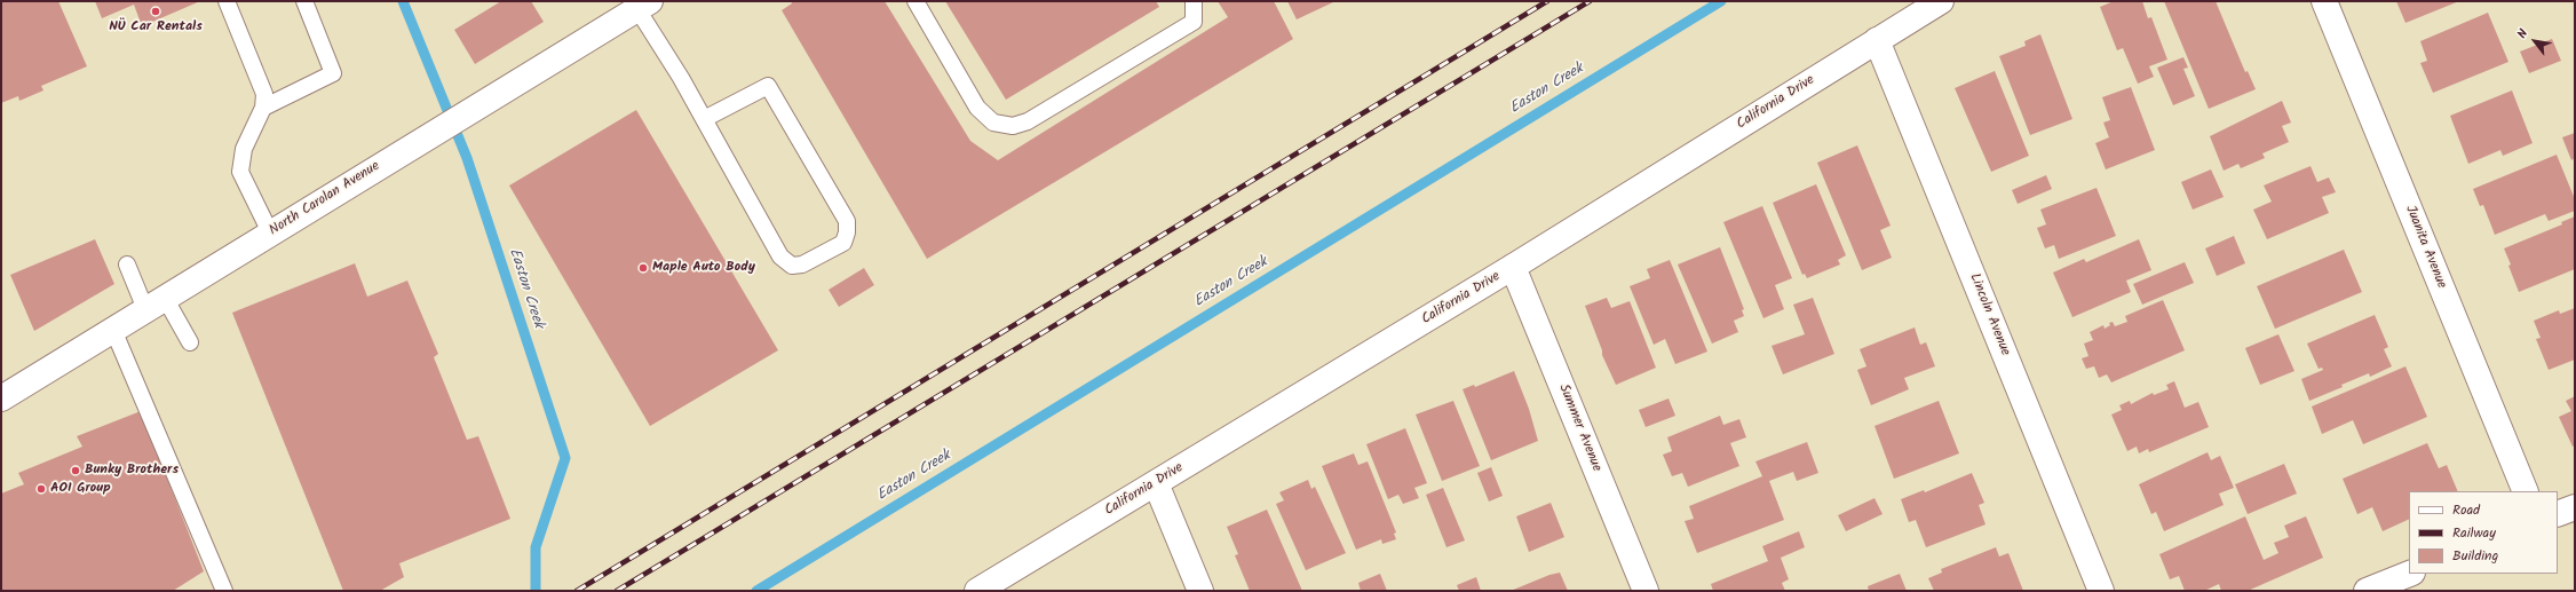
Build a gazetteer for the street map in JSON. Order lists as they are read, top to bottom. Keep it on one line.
{"streets":{"street":["California Drive","North Carolan Avenue","Juanita Avenue","Lincoln Avenue","Summer Avenue"]},"crossings":[["California Drive","Lincoln Avenue"],["California Drive","Summer Avenue"]],"water":["Easton Creek"],"places":["NÜ Car Rentals","Maple Auto Body","Bunky Brothers","AOI Group"],"legend":["Road","Railway","Building"],"north":"top left"}
